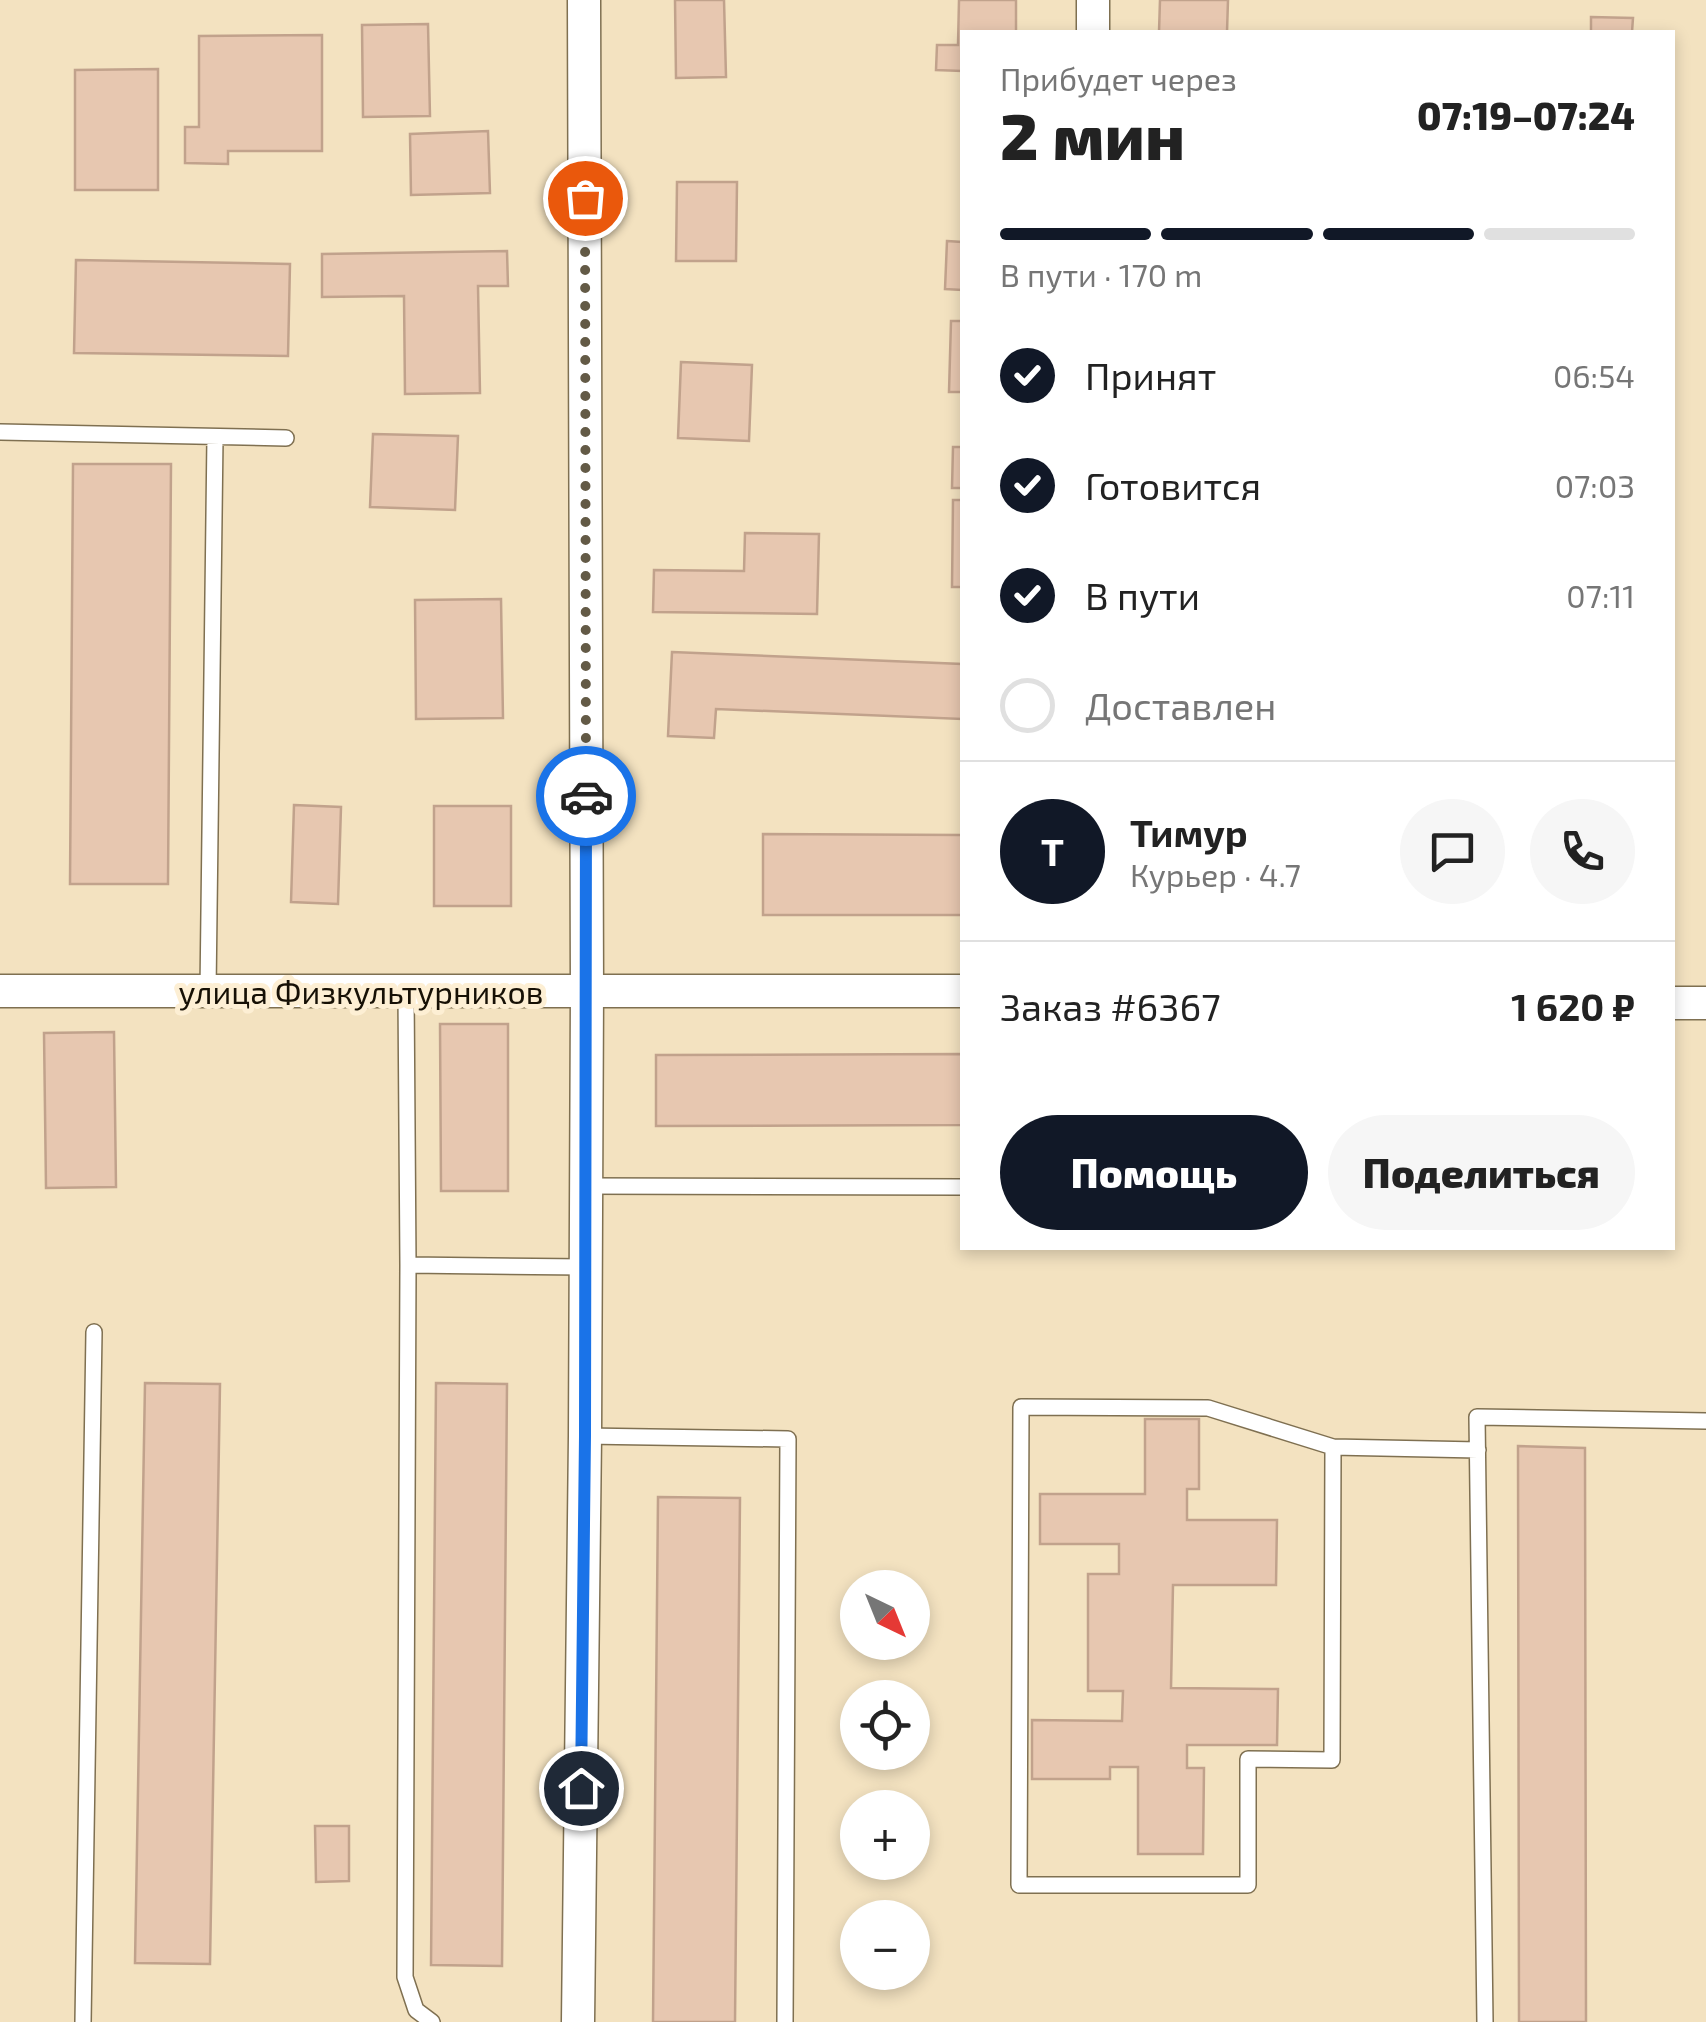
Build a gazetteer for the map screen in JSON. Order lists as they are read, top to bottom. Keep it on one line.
{"streets":{"street":["улица Физкультурников"]},"north":"bottom right","page":{"heading":["2 мин","Прибудет через","07:19–07:24"],"panel":["Тимур","Курьер · 4.7","Заказ #6367","1 620 ₽"],"bar":"В пути · 170 m","list":[["Принят","06:54"],["Готовится","07:03"],["В пути","07:11"],"Доставлен"],"round":"Т","buttons":["Помощь","Поделиться"],"map_buttons":["+","−"]}}
